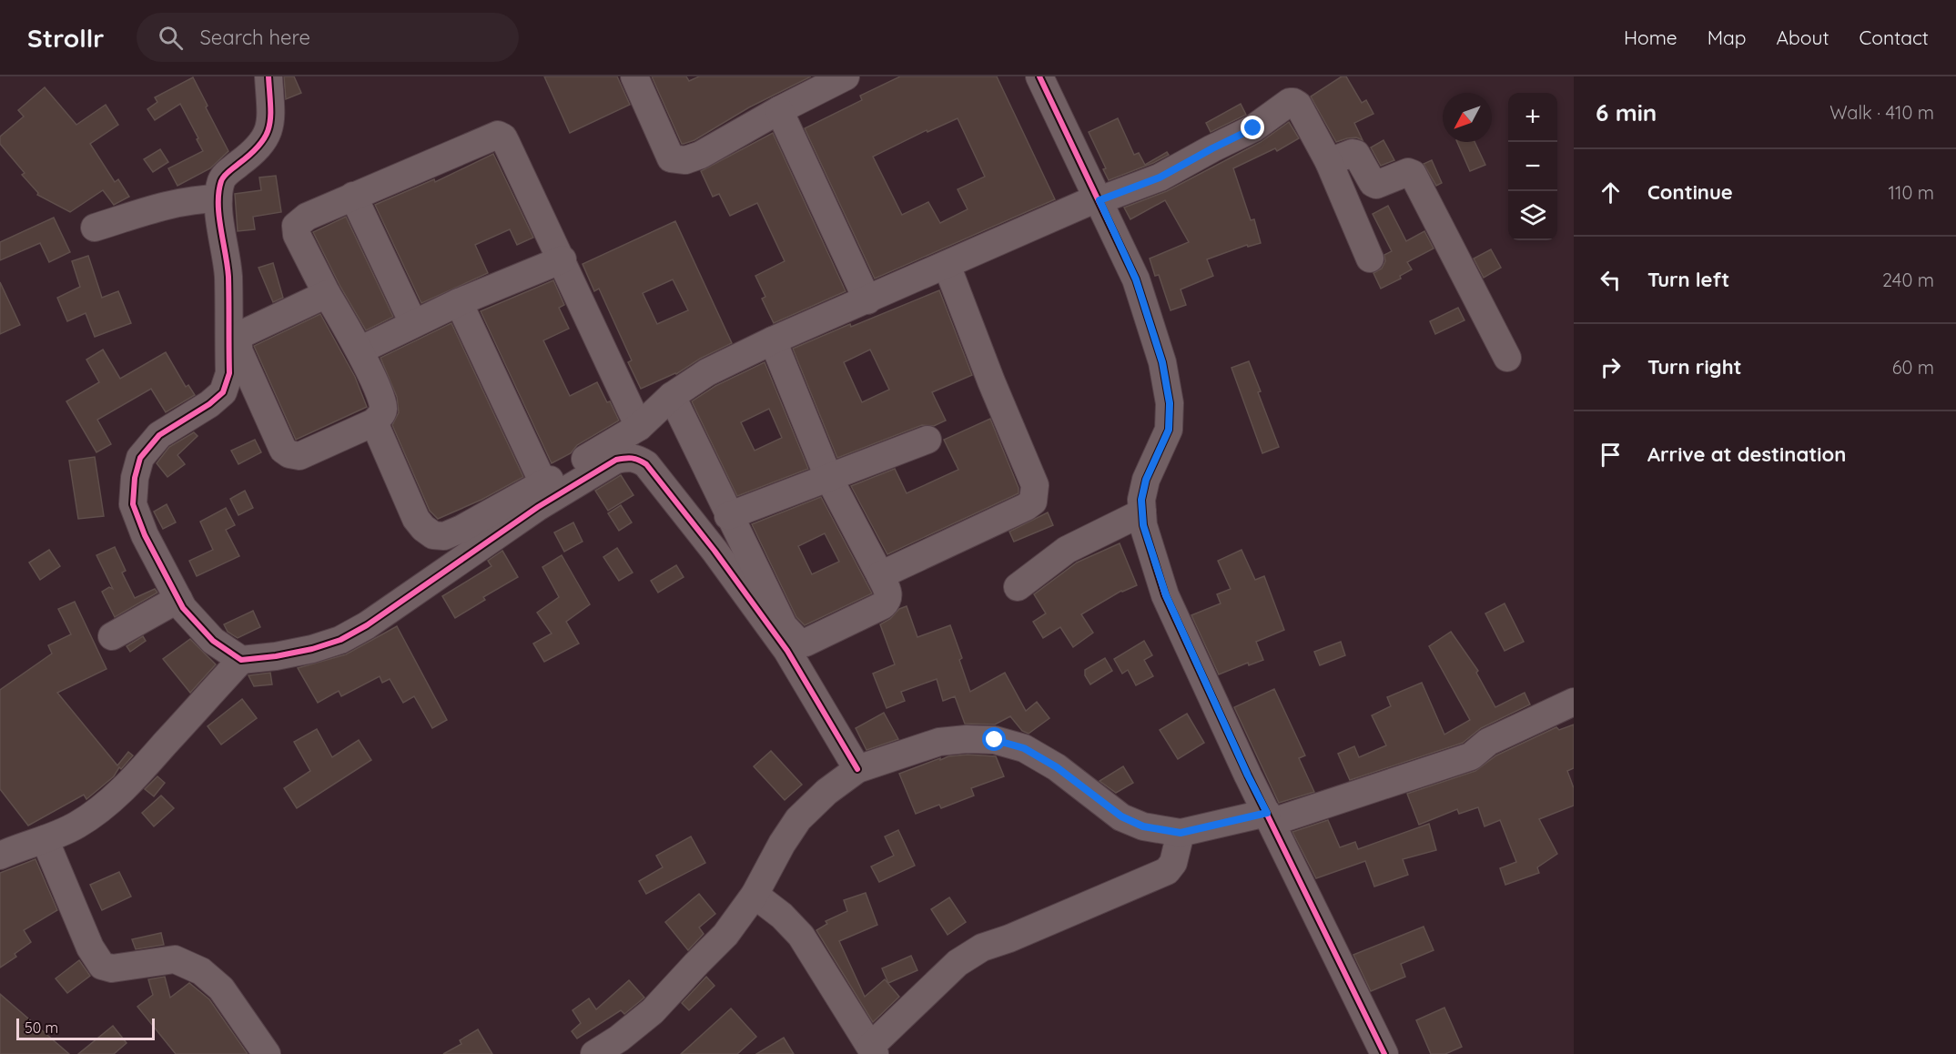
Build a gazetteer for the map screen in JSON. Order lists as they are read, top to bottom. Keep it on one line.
{"scale_bar":"50 m","north":"bottom left","page":{"header":"Strollr","search":"Search here","nav":["Home","Map","About","Contact"],"heading":["6 min","Walk · 410 m"],"map_buttons":["+","−"],"list":[["Continue","110 m"],["Turn left","240 m"],["Turn right","60 m"],"Arrive at destination"],"scale":"50 m"}}
